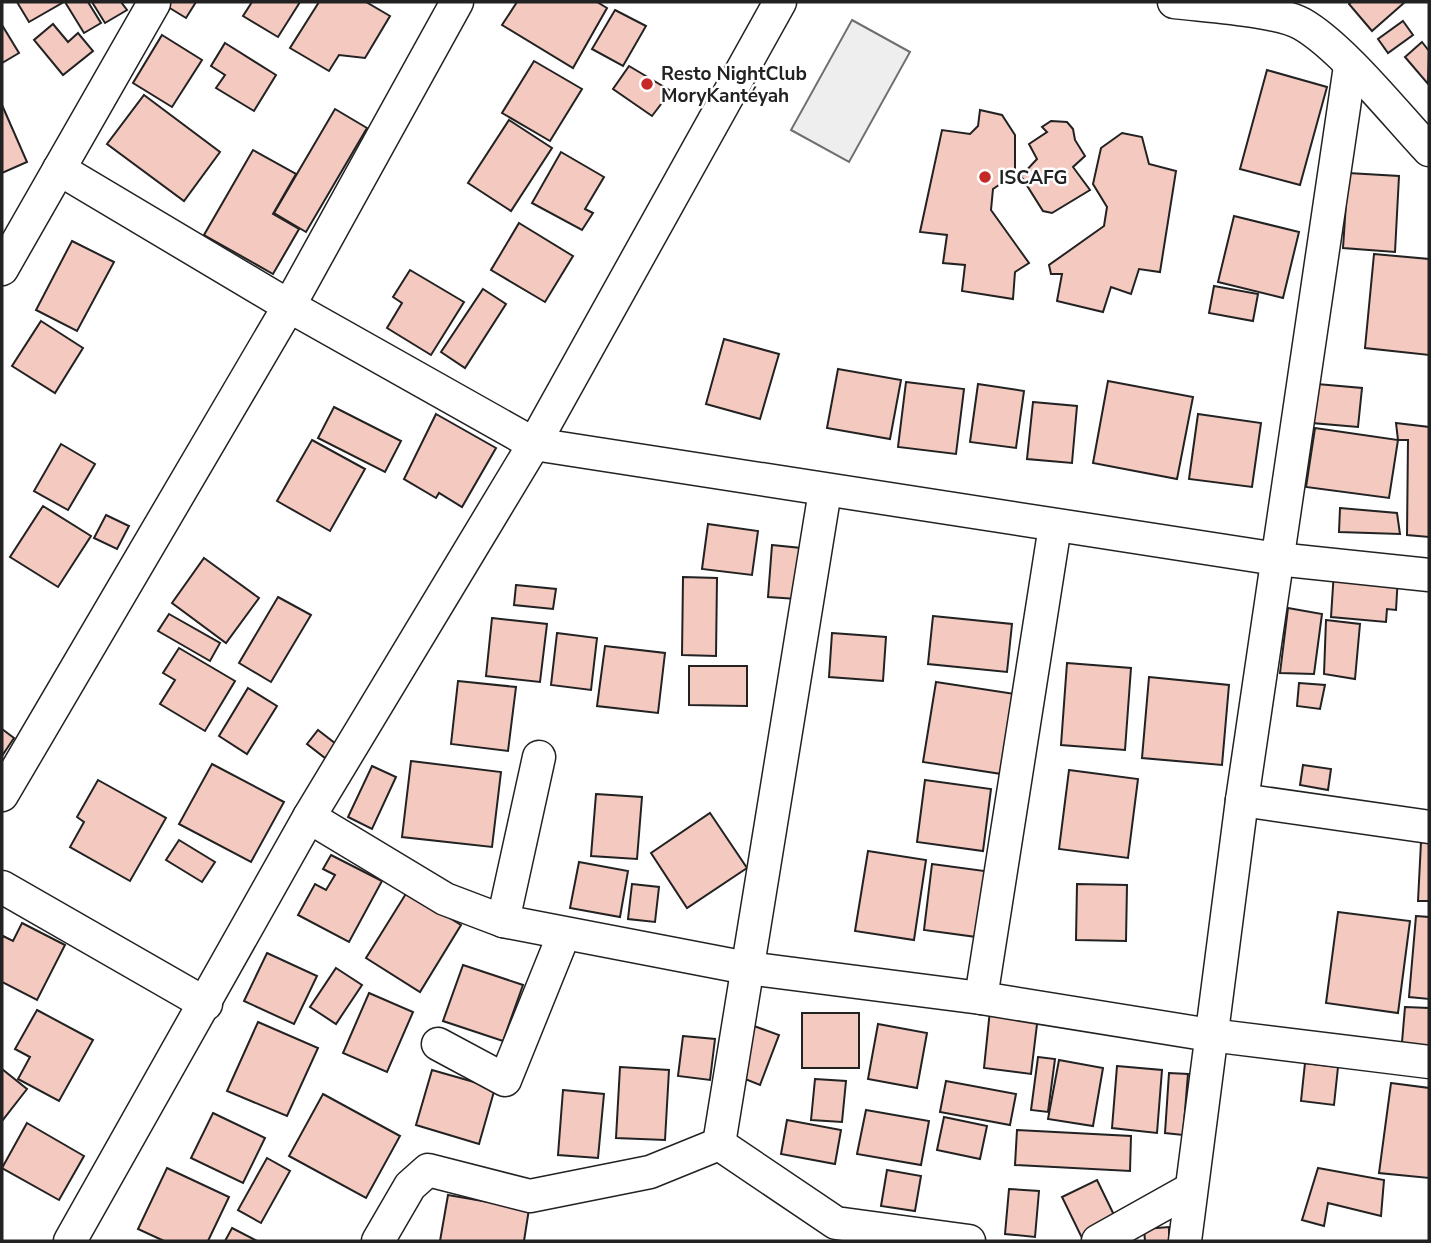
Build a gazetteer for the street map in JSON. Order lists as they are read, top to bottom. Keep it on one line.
{"places":["Resto NightClub MoryKantéyah","ISCAFG"]}
